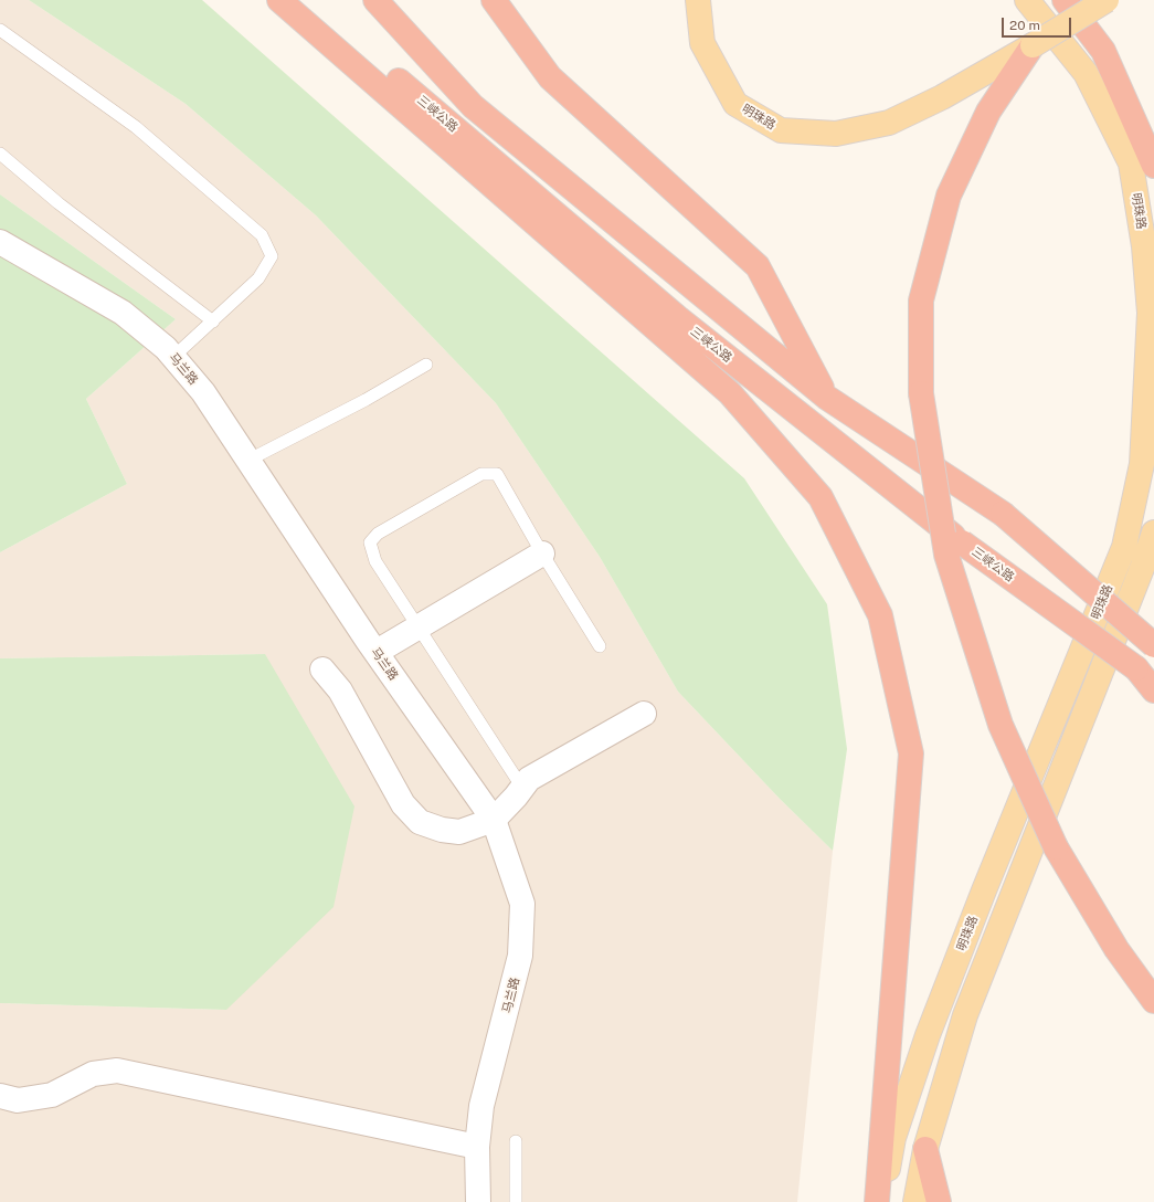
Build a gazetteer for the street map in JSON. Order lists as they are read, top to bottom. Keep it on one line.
{"streets":{"highway":["三峡公路"],"main road":["明珠路"],"street":["马兰路"]},"scale_bar":"20 m"}
